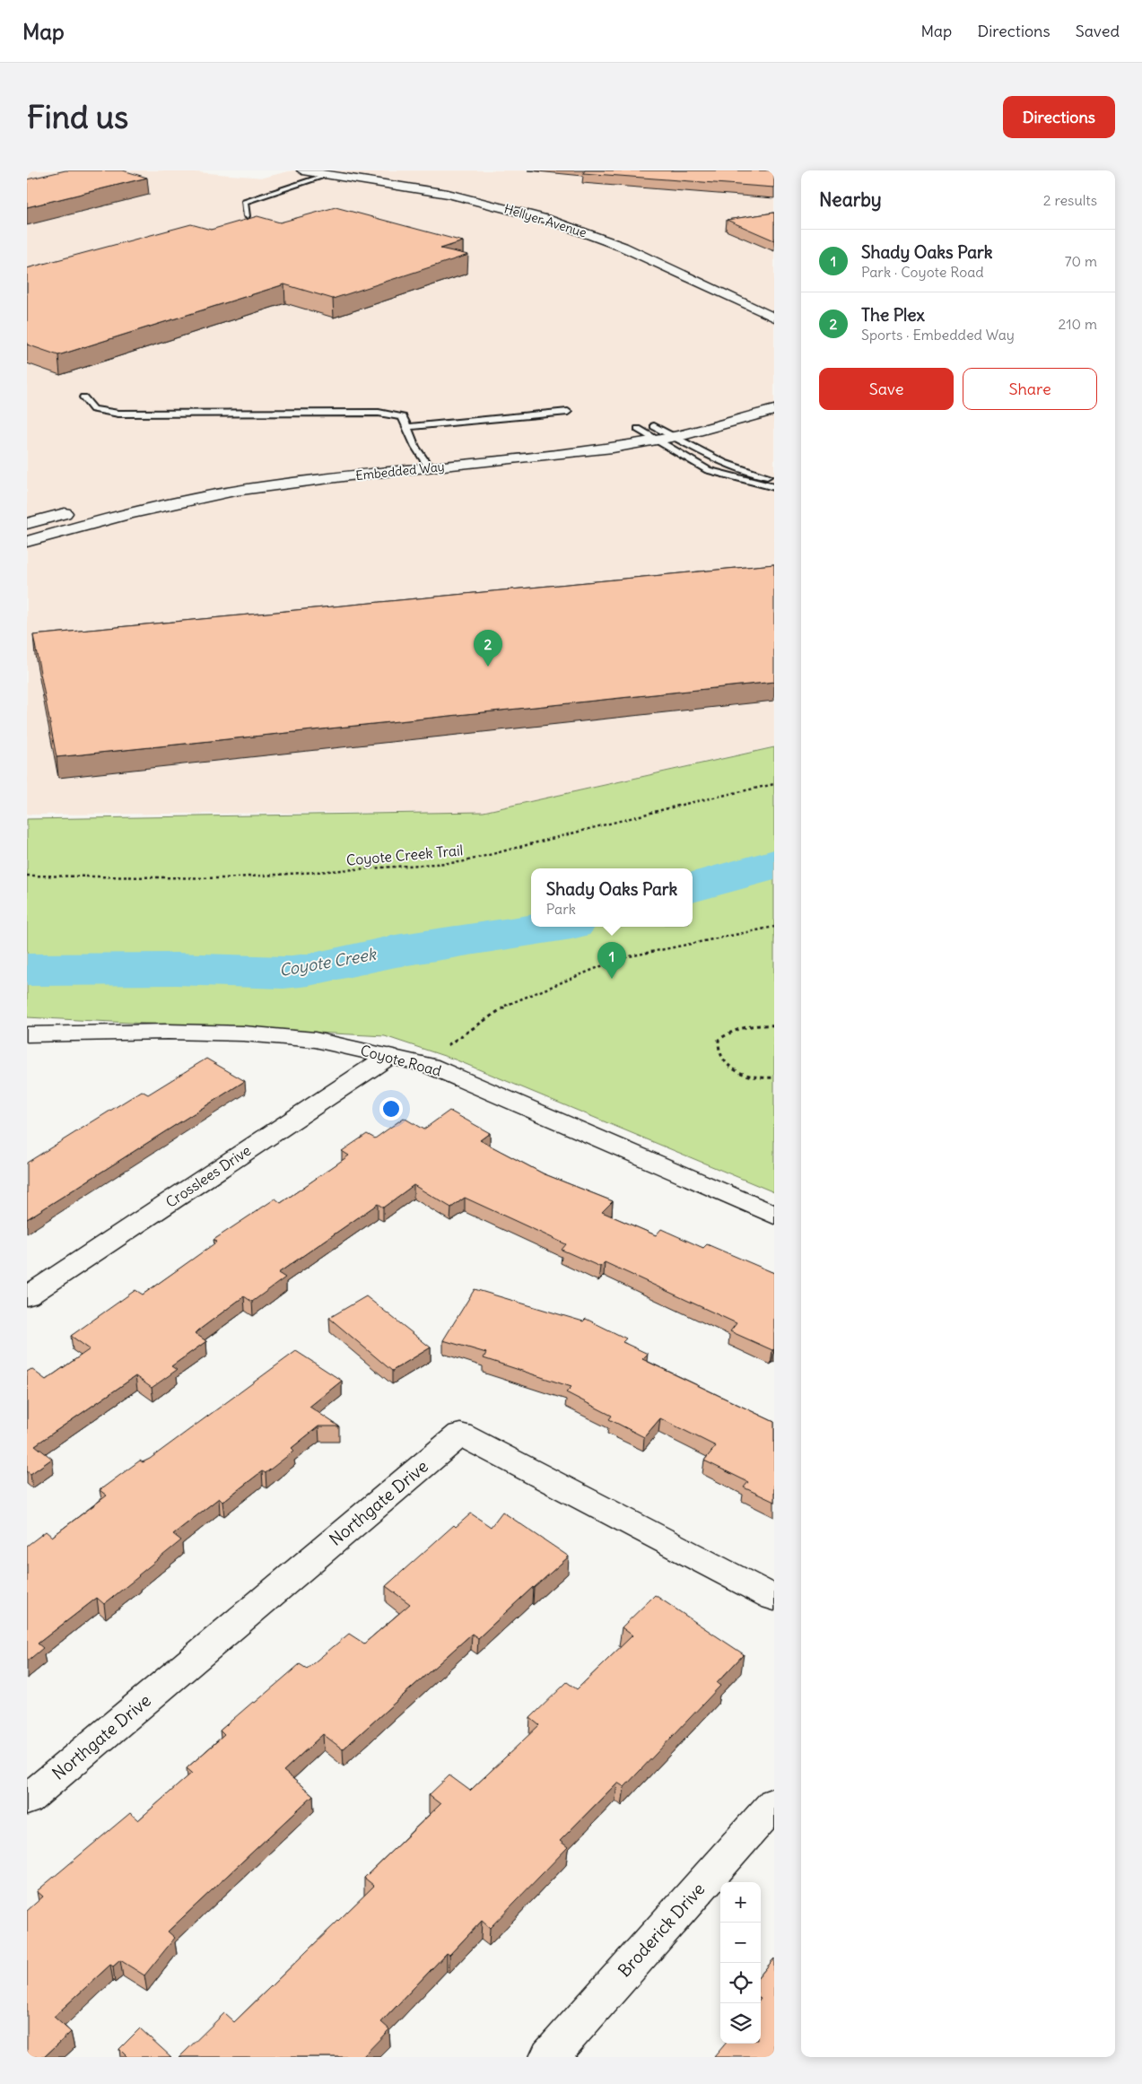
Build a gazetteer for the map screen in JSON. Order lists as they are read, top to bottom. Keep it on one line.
{"streets":{"street":["Hellyer Avenue","Embedded Way","Coyote Road","Crosslees Drive","Northgate Drive","Broderick Drive"],"path":["Coyote Creek Trail"]},"crossings":[["Coyote Road","Crosslees Drive"]],"water":["Coyote Creek"],"page":{"header":"Map","nav":["Map","Directions","Saved"],"buttons":["Directions",["Save","Share"]],"title":"Find us","heading":["Nearby","2 results"],"list":[{"mark":"1","name":"Shady Oaks Park","note":"Park · Coyote Road","value":"70 m"},{"mark":"2","name":"The Plex","note":"Sports · Embedded Way","value":"210 m"}],"pins":["2","1"],"popup":["Shady Oaks Park","Park"],"map_buttons":["+","−"]}}
